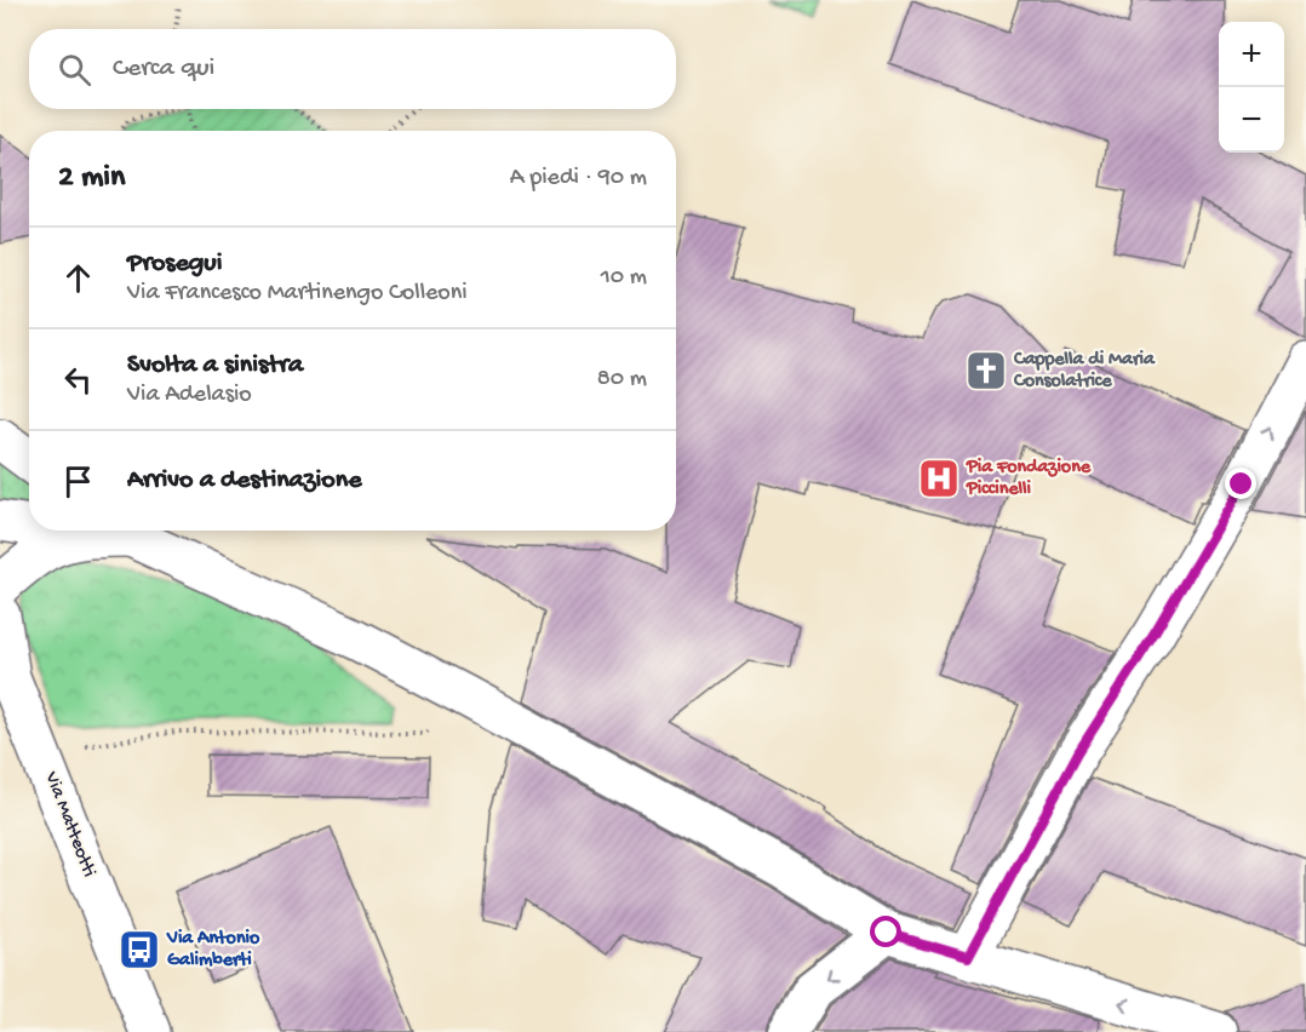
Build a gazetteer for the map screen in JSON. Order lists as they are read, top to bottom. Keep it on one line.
{"streets":{"street":["Via Matteotti"]},"places":{"church":["Cappella di Maria Consolatrice"],"hospital":["Pia Fondazione Piccinelli"],"bus stop":["Via Antonio Galimberti"]},"page":{"map_buttons":["+","−"],"search":"Cerca qui","heading":["2 min","A piedi · 90 m"],"list":[["Prosegui","Via Francesco Martinengo Colleoni","10 m"],["Svolta a sinistra","Via Adelasio","80 m"],"Arrivo a destinazione"]}}
